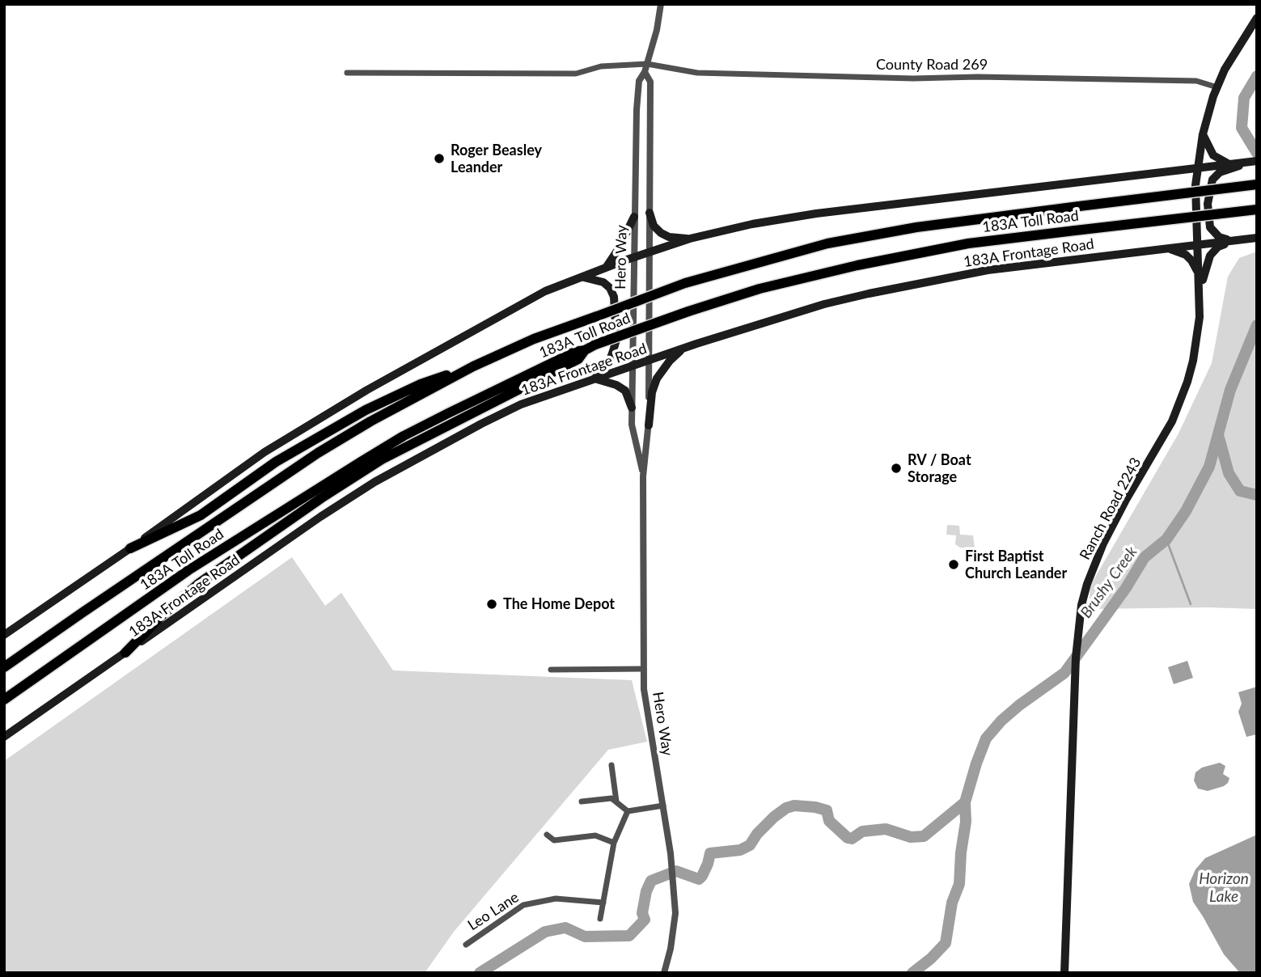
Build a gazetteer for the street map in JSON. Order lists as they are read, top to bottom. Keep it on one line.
{"streets":{"highway":["183A Toll Road"],"main road":["183A Frontage Road","Ranch Road 2243"],"street":["County Road 269","Hero Way","Leo Lane"]},"crossings":[["County Road 269","Hero Way"],["County Road 269","Ranch Road 2243"],["183A Frontage Road","Hero Way"],["183A Frontage Road","Ranch Road 2243"]],"water":["Brushy Creek","Horizon Lake"],"places":["Roger Beasley Leander","RV / Boat Storage","First Baptist Church Leander","The Home Depot"]}
